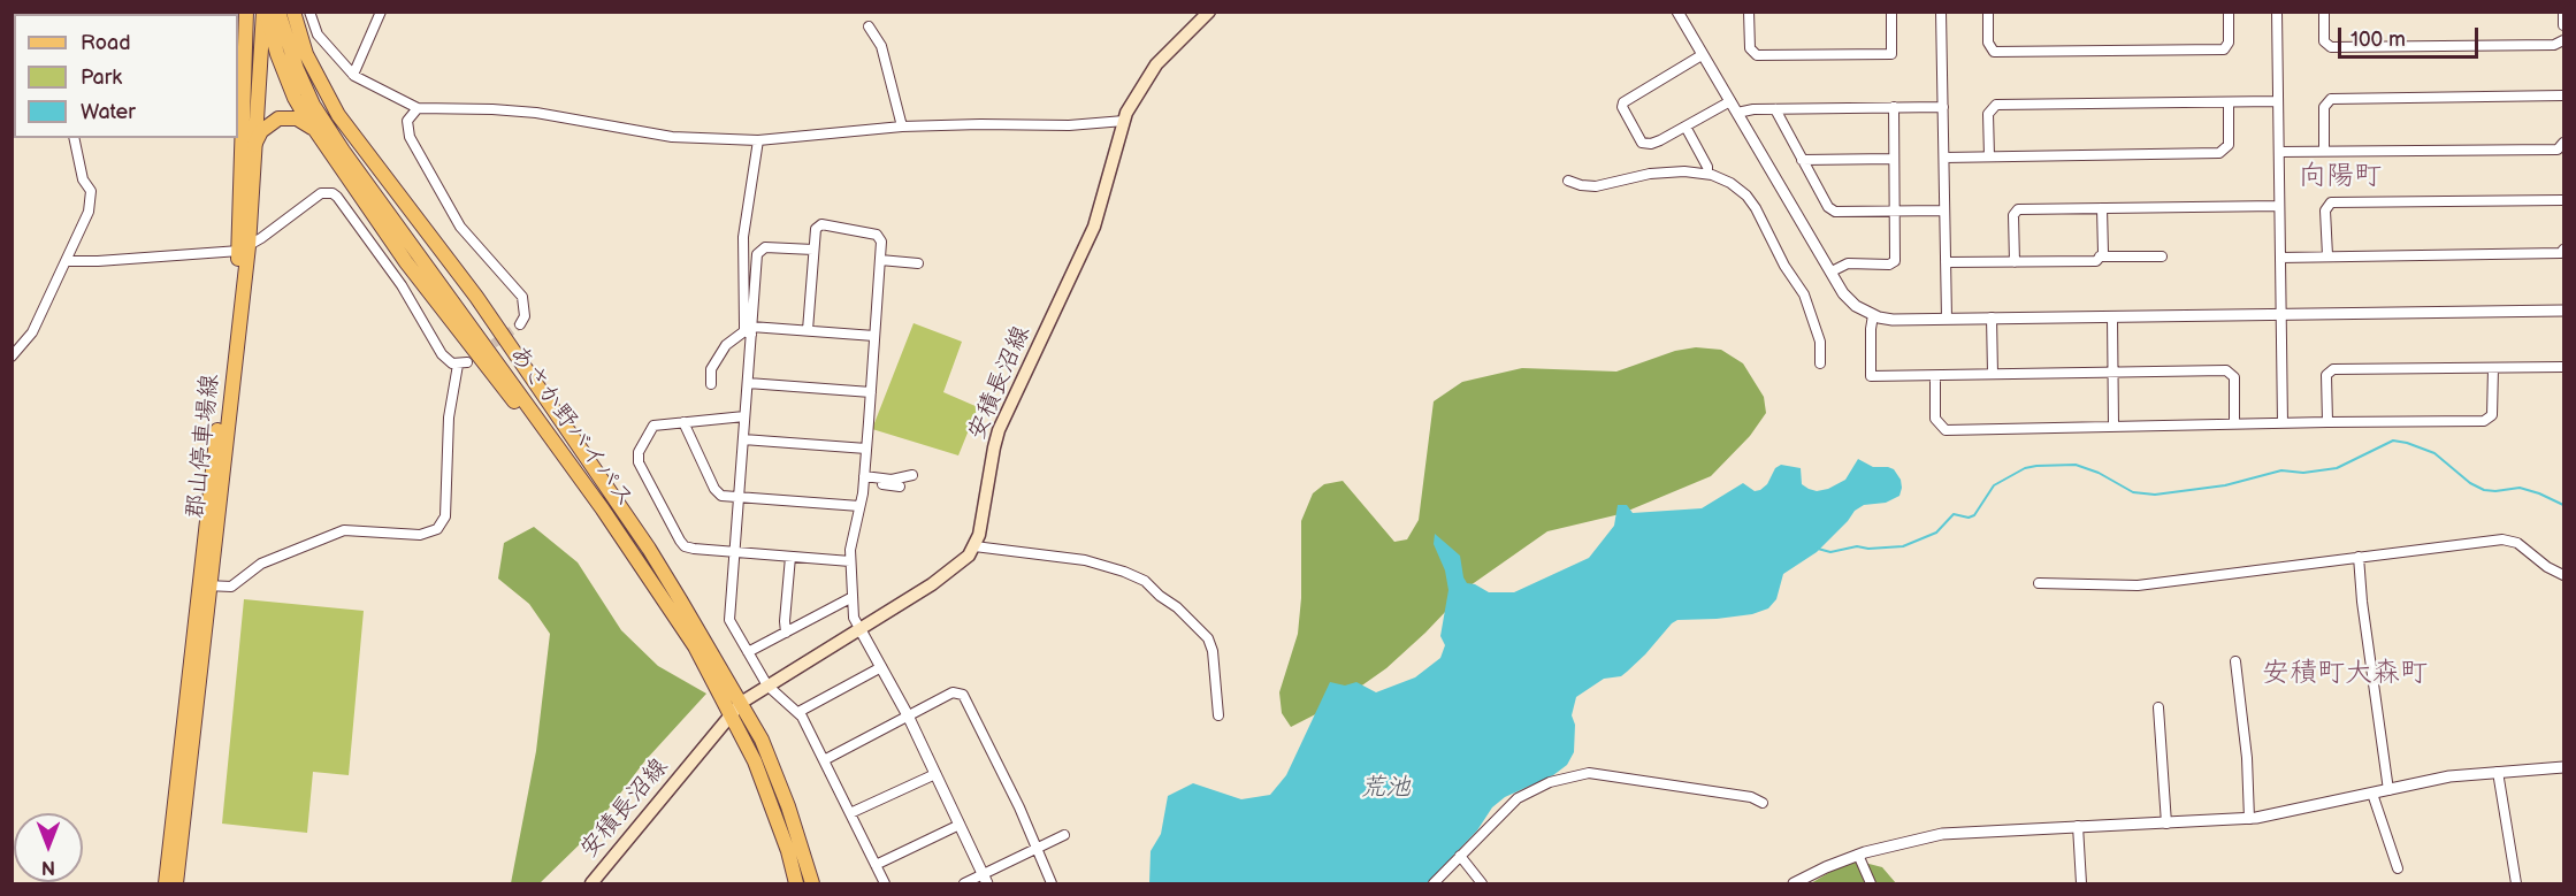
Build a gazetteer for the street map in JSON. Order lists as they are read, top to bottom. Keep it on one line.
{"streets":{"main road":["安積長沼線","あさか野バイパス","郡山停車場線"]},"crossings":[["安積長沼線","あさか野バイパス"]],"districts":["向陽町","安積町大森町"],"water":["荒池"],"legend":["Road","Park","Water"],"scale_bar":"100 m","north":"bottom"}
